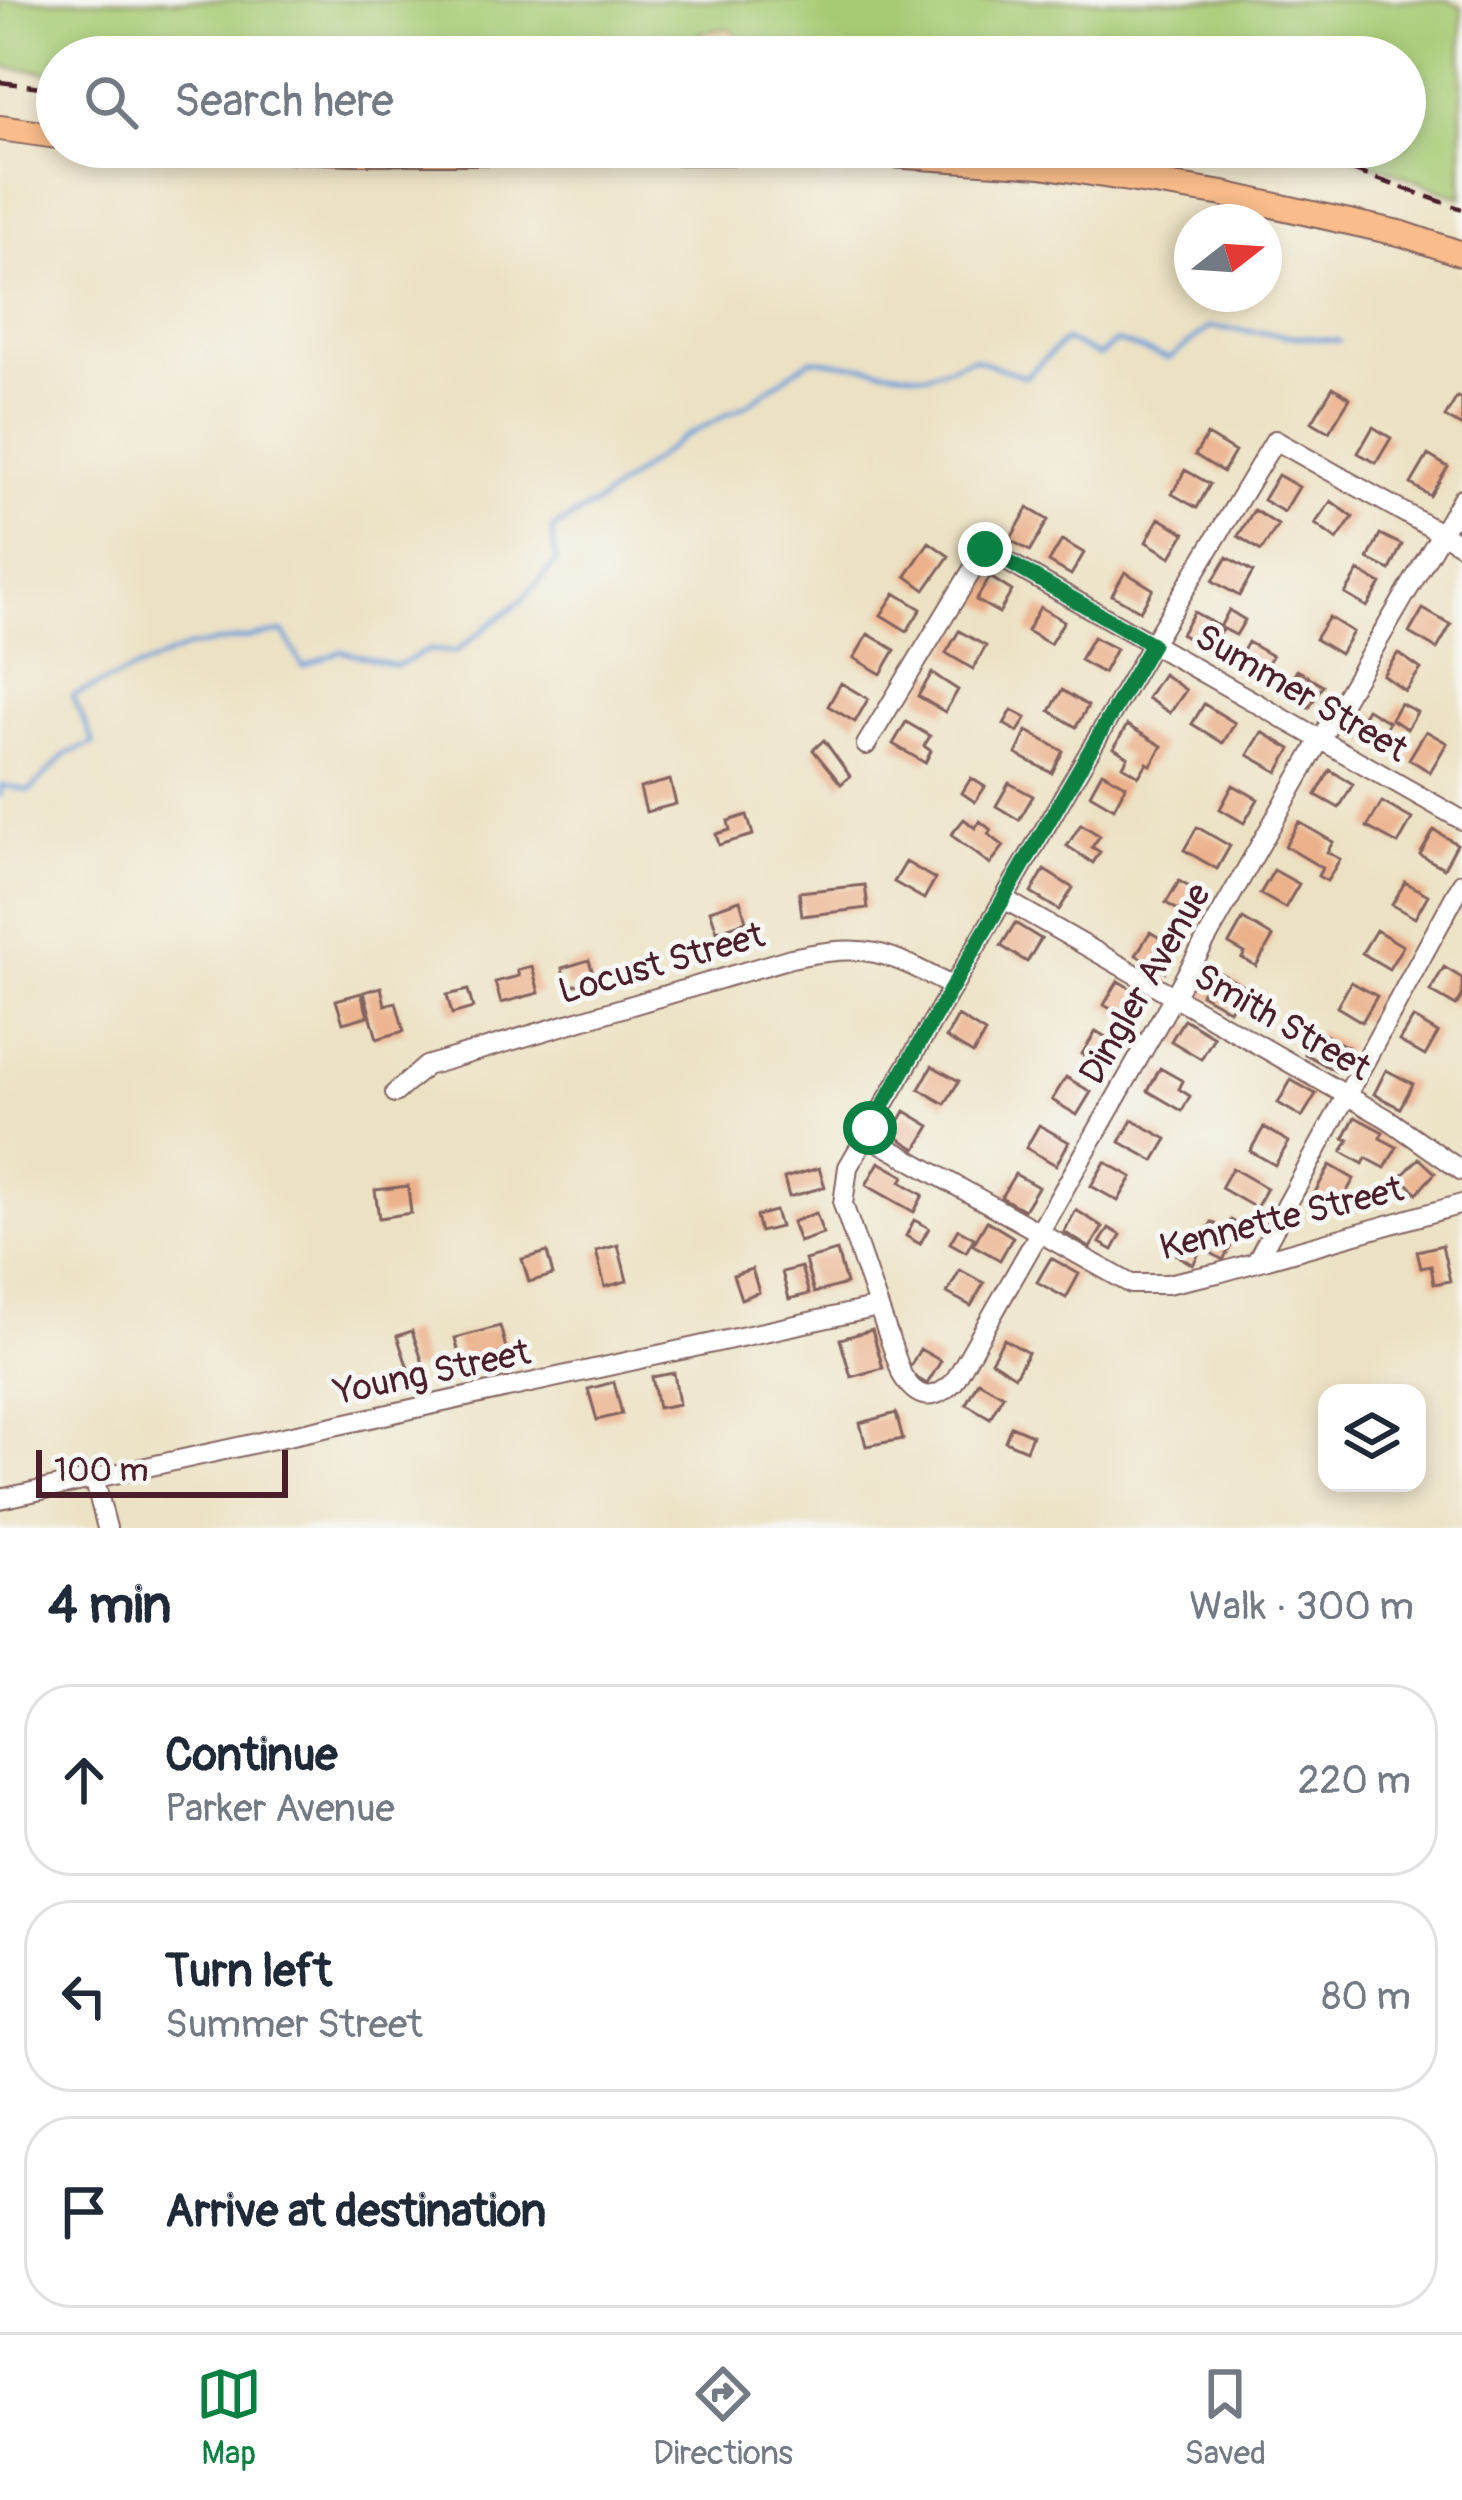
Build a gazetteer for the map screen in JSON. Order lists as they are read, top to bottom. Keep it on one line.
{"streets":{"street":["Summer Street","Locust Street","Dingler Avenue","Smith Street","Kennette Street","Young Street"]},"crossings":[["Summer Street","Dingler Avenue"],["Dingler Avenue","Smith Street"],["Dingler Avenue","Kennette Street"],["Dingler Avenue","Young Street"]],"scale_bar":"100 m","north":"right","page":{"search":"Search here","scale":"100 m","heading":["4 min","Walk · 300 m"],"list":[["Continue","Parker Avenue","220 m"],["Turn left","Summer Street","80 m"],"Arrive at destination"],"nav":["Map","Directions","Saved"]}}
